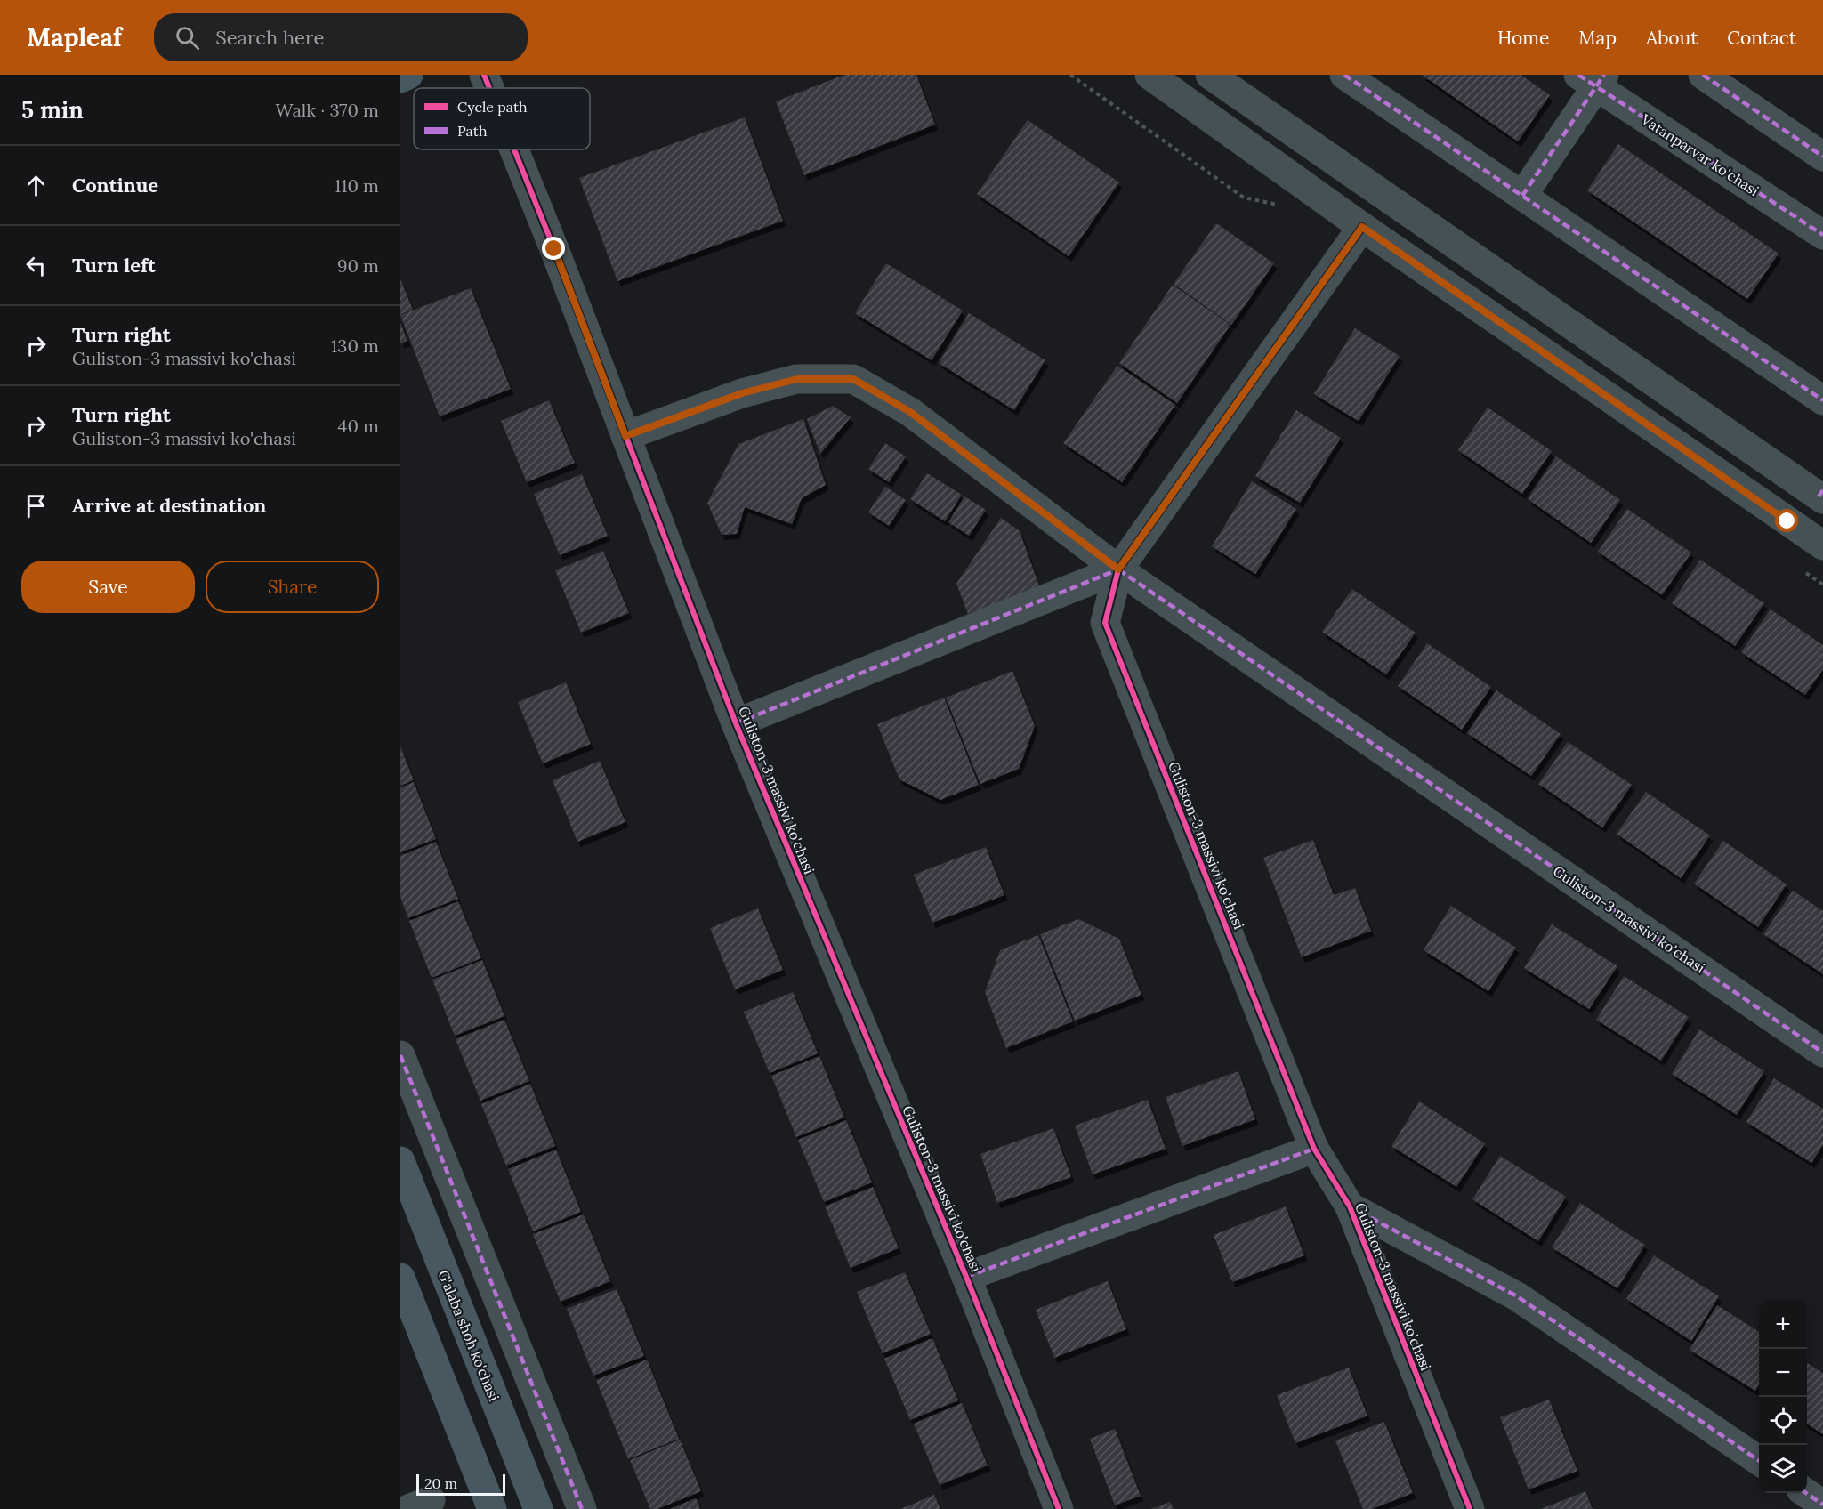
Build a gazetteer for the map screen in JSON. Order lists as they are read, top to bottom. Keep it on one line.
{"streets":{"main road":["G'alaba shoh ko'chasi"],"street":["Vatanparvar ko'chasi","Guliston-3 massivi ko'chasi"]},"legend":["Cycle path","Path"],"scale_bar":"20 m","page":{"header":"Mapleaf","search":"Search here","nav":["Home","Map","About","Contact"],"heading":["5 min","Walk · 370 m"],"list":[["Continue","110 m"],["Turn left","90 m"],["Turn right","Guliston-3 massivi ko'chasi","130 m"],["Turn right","Guliston-3 massivi ko'chasi","40 m"],"Arrive at destination"],"buttons":["Save","Share"],"map_buttons":["+","−"],"scale":"20 m"}}
